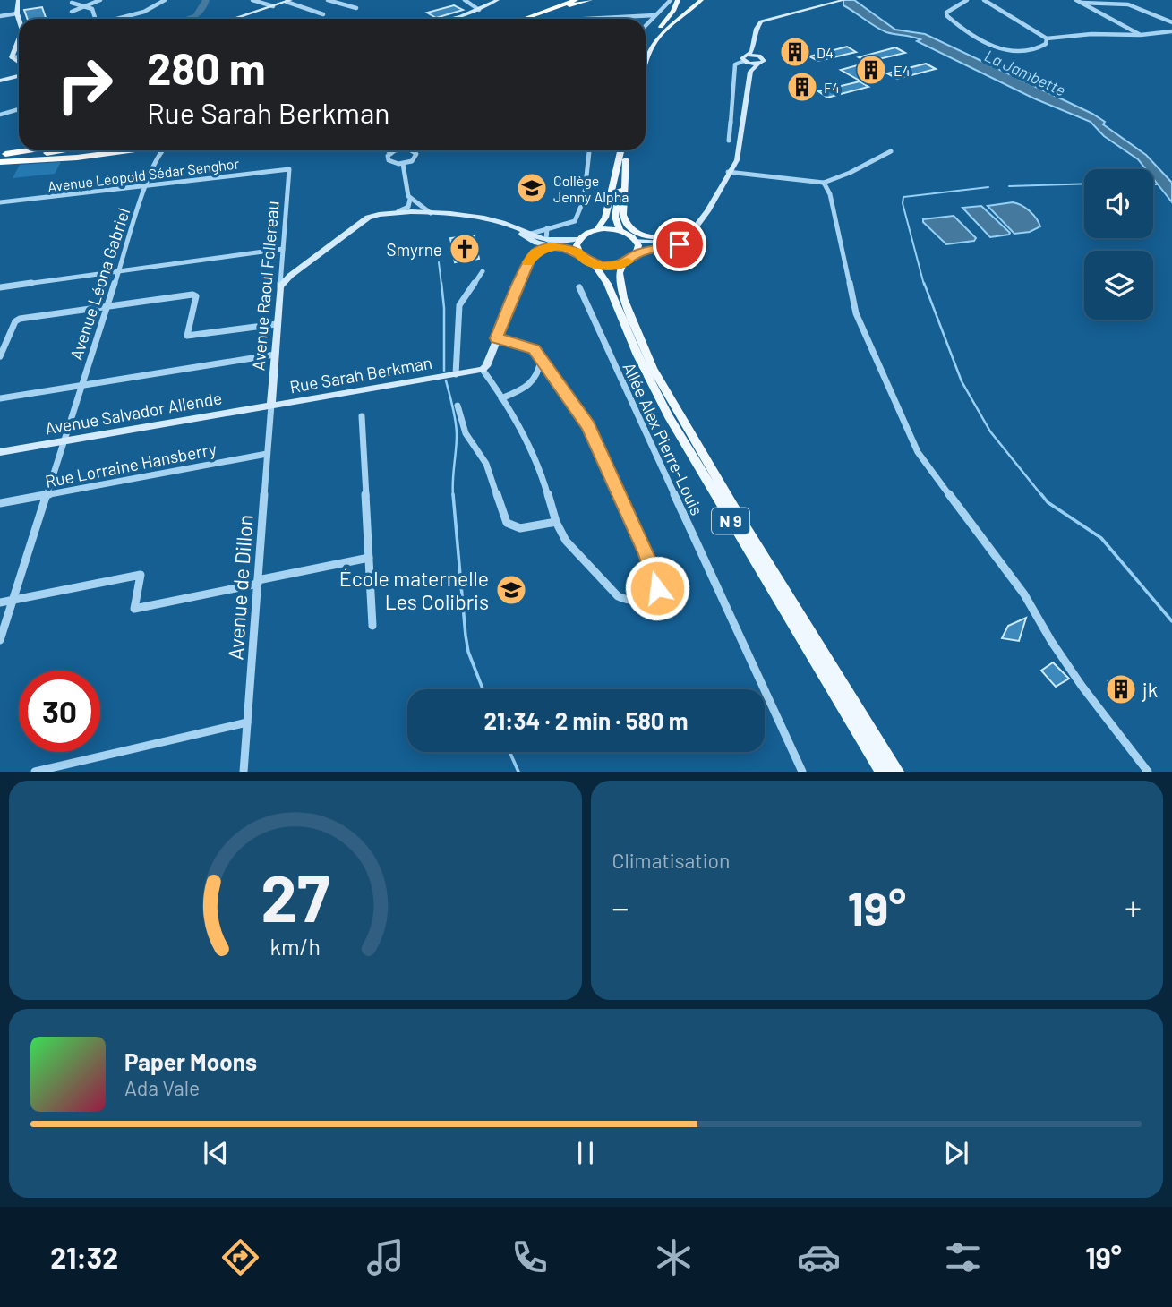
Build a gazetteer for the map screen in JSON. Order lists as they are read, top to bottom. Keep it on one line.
{"streets":{"main road":["Avenue Raoul Follereau","Rue Sarah Berkman","Avenue Salvador Allende","N 9"],"street":["Avenue Léopold Sédar Senghor","Avenue Léona Gabriel","Allée Alex Pierre-Louis","Rue Lorraine Hansberry","Avenue de Dillon"]},"crossings":[["Avenue Léopold Sédar Senghor","Avenue Léona Gabriel"],["Avenue Léopold Sédar Senghor","Avenue Raoul Follereau"],["Avenue Léona Gabriel","Avenue Salvador Allende"],["Avenue Léona Gabriel","Rue Lorraine Hansberry"],["Avenue Raoul Follereau","Rue Sarah Berkman"],["Avenue Raoul Follereau","Avenue Salvador Allende"],["Avenue Raoul Follereau","Avenue de Dillon"],["Rue Sarah Berkman","Avenue Salvador Allende"],["Rue Sarah Berkman","Avenue de Dillon"],["Avenue Salvador Allende","Avenue de Dillon"],["Rue Lorraine Hansberry","Avenue de Dillon"]],"water":["La Jambette"],"places":{"building":["D4","E4","F4","jk"],"school or university":["Collège Jenny Alpha","École maternelle Les Colibris"],"church":["Smyrne"]},"page":{"turn":["280 m","Rue Sarah Berkman"],"limit":"30","trip":"21:34 · 2 min · 580 m","tile":"Climatisation","heat":["−","19°","+"],"song":["Paper Moons","Ada Vale"],"tabs":["21:32","19°"],"gauge":["27","km/h"]}}
